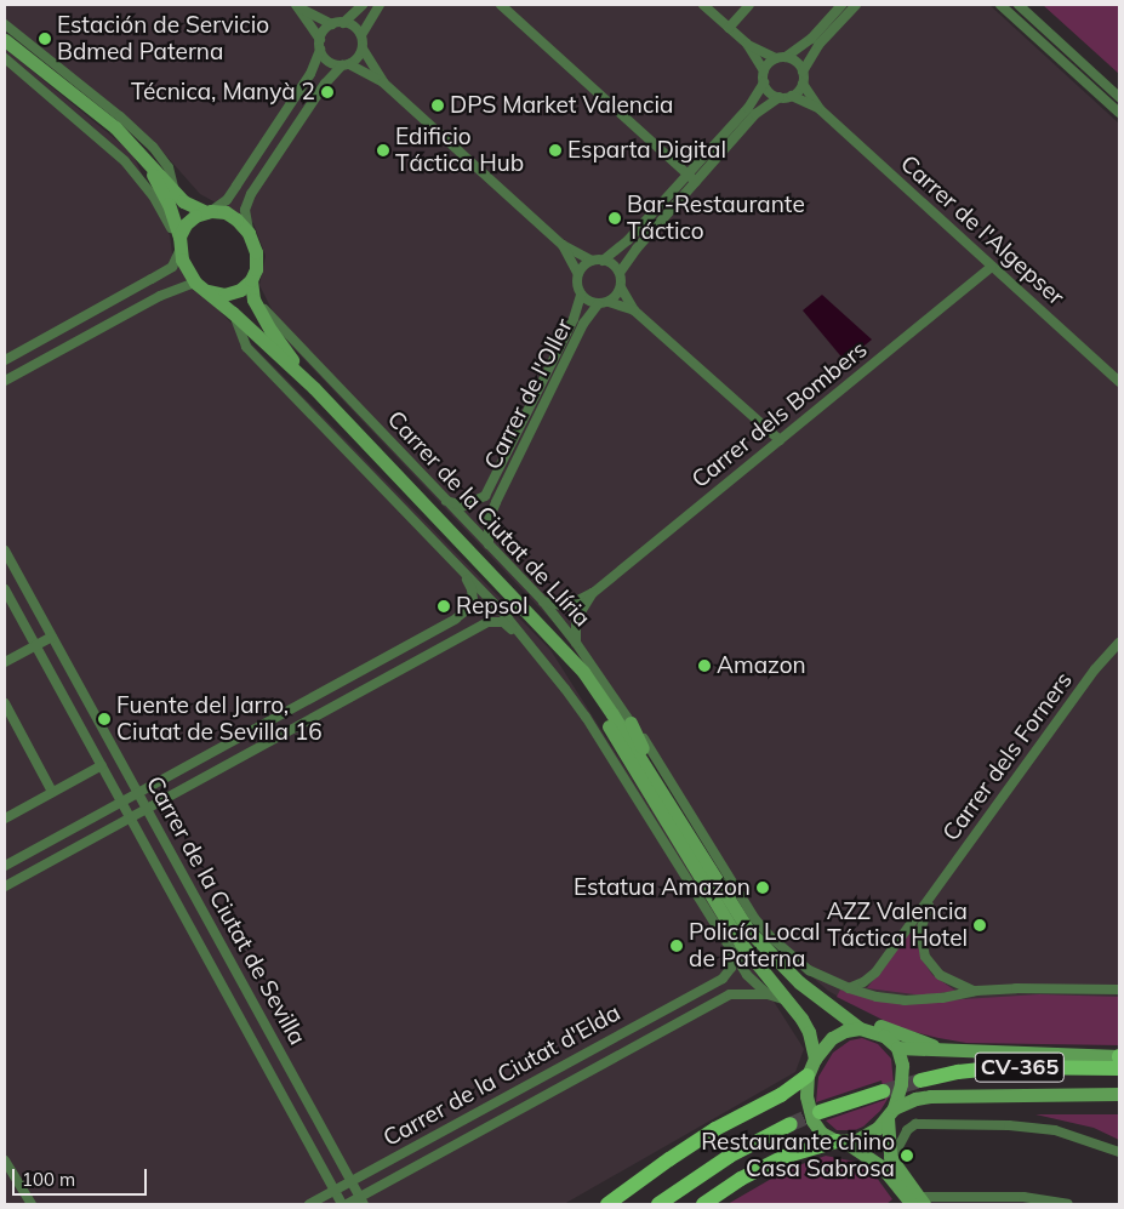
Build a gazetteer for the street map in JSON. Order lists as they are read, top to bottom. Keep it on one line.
{"streets":{"main road":["CV-365"],"street":["Carrer de l'Algepser","Carrer de l'Oller","Carrer dels Bombers","Carrer de la Ciutat de Llíria","Carrer dels Forners","Carrer de la Ciutat de Sevilla","Carrer de la Ciutat d'Elda"]},"crossings":[["Carrer de l'Algepser","Carrer dels Bombers"],["Carrer de l'Oller","Carrer de la Ciutat de Llíria"],["Carrer dels Bombers","Carrer de la Ciutat de Llíria"],["Carrer de la Ciutat de Llíria","Carrer dels Forners"],["Carrer de la Ciutat de Llíria","Carrer de la Ciutat d'Elda"],["Carrer de la Ciutat de Sevilla","Carrer de la Ciutat d'Elda"]],"places":["Estación de Servicio Bdmed Paterna","Técnica, Manyà 2","DPS Market Valencia","Edificio Táctica Hub","Esparta Digital","Bar-Restaurante Táctico","Repsol","Amazon","Fuente del Jarro, Ciutat de Sevilla 16","Estatua Amazon","AZZ Valencia Táctica Hotel","Policía Local de Paterna","Restaurante chino Casa Sabrosa"],"scale_bar":"100 m"}
